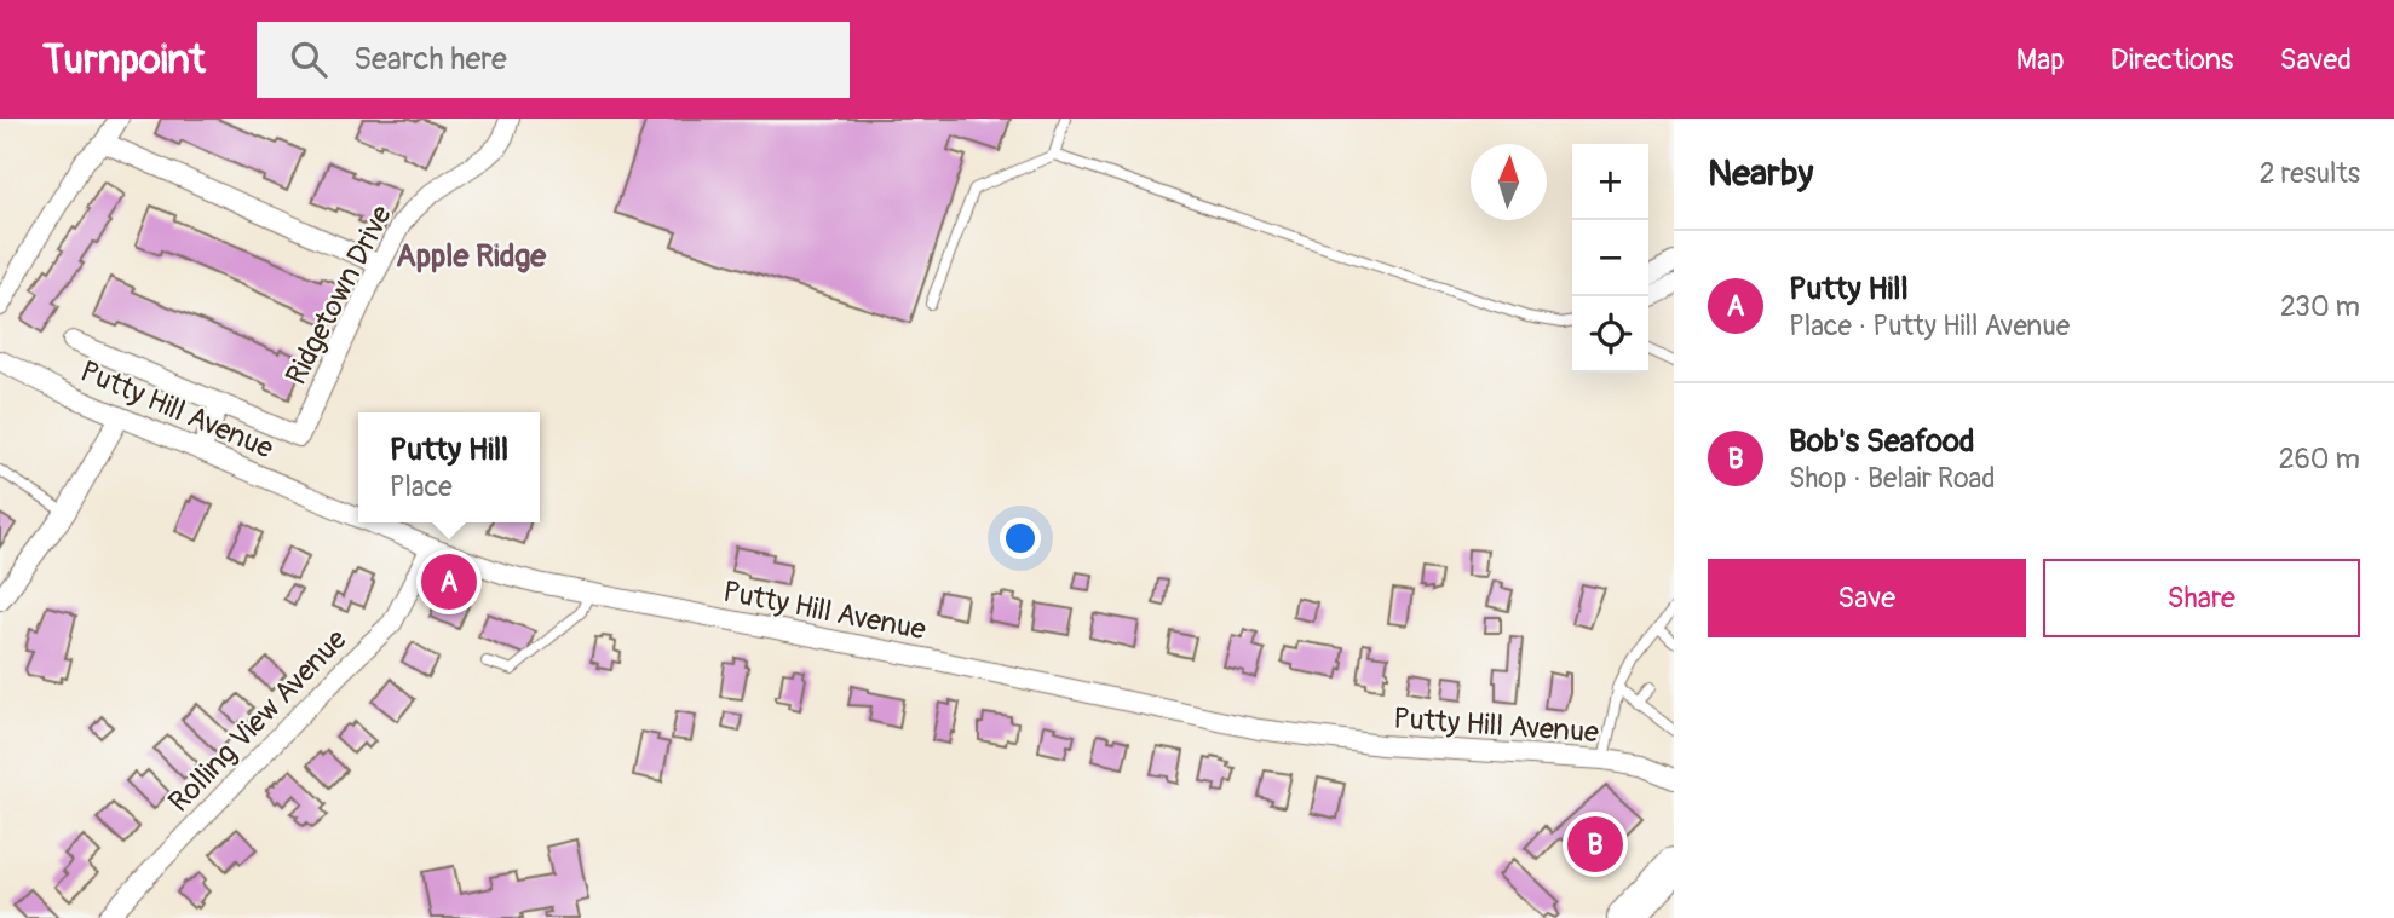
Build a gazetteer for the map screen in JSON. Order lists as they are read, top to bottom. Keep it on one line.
{"streets":{"street":["Ridgetown Drive","Putty Hill Avenue","Rolling View Avenue"]},"crossings":[["Putty Hill Avenue","Rolling View Avenue"]],"districts":["Apple Ridge"],"north":"top","page":{"header":"Turnpoint","search":"Search here","nav":["Map","Directions","Saved"],"heading":["Nearby","2 results"],"map_buttons":["+","−"],"list":[{"mark":"A","name":"Putty Hill","note":"Place · Putty Hill Avenue","value":"230 m"},{"mark":"B","name":"Bob's Seafood","note":"Shop · Belair Road","value":"260 m"}],"popup":["Putty Hill","Place"],"buttons":["Save","Share"],"pins":["A","B"]}}
